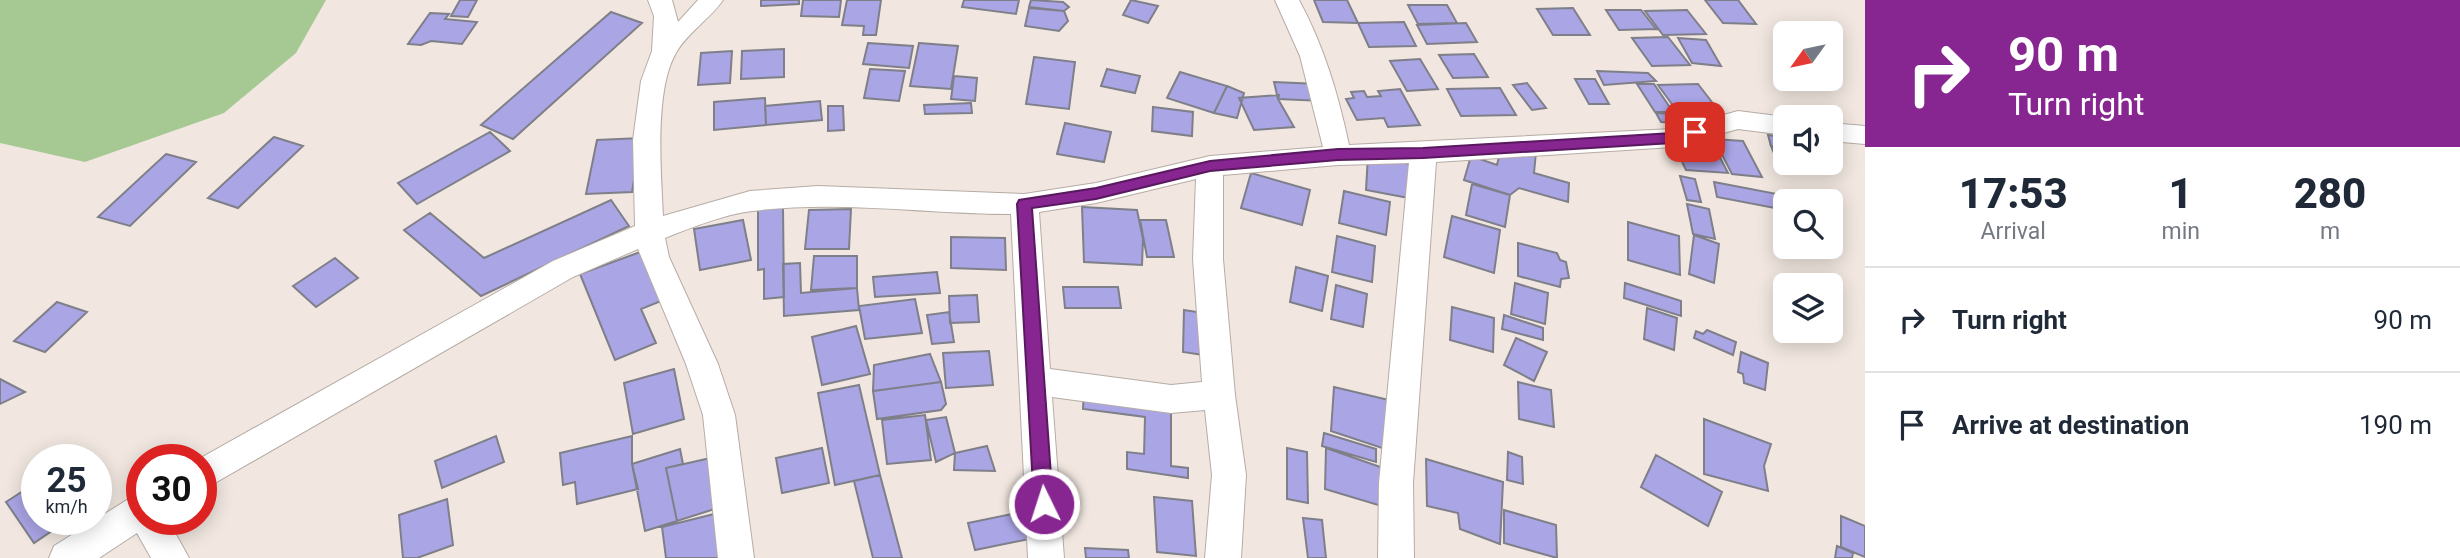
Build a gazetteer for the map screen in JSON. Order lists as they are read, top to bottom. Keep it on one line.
{"north":"bottom left","page":{"turn":["90 m","Turn right"],"eta":["17:53","Arrival","1","min","280","m"],"list":[{"name":"Turn right","value":"90 m"},{"name":"Arrive at destination","value":"190 m"}],"speed":"25 km/h","limit":"30"}}
